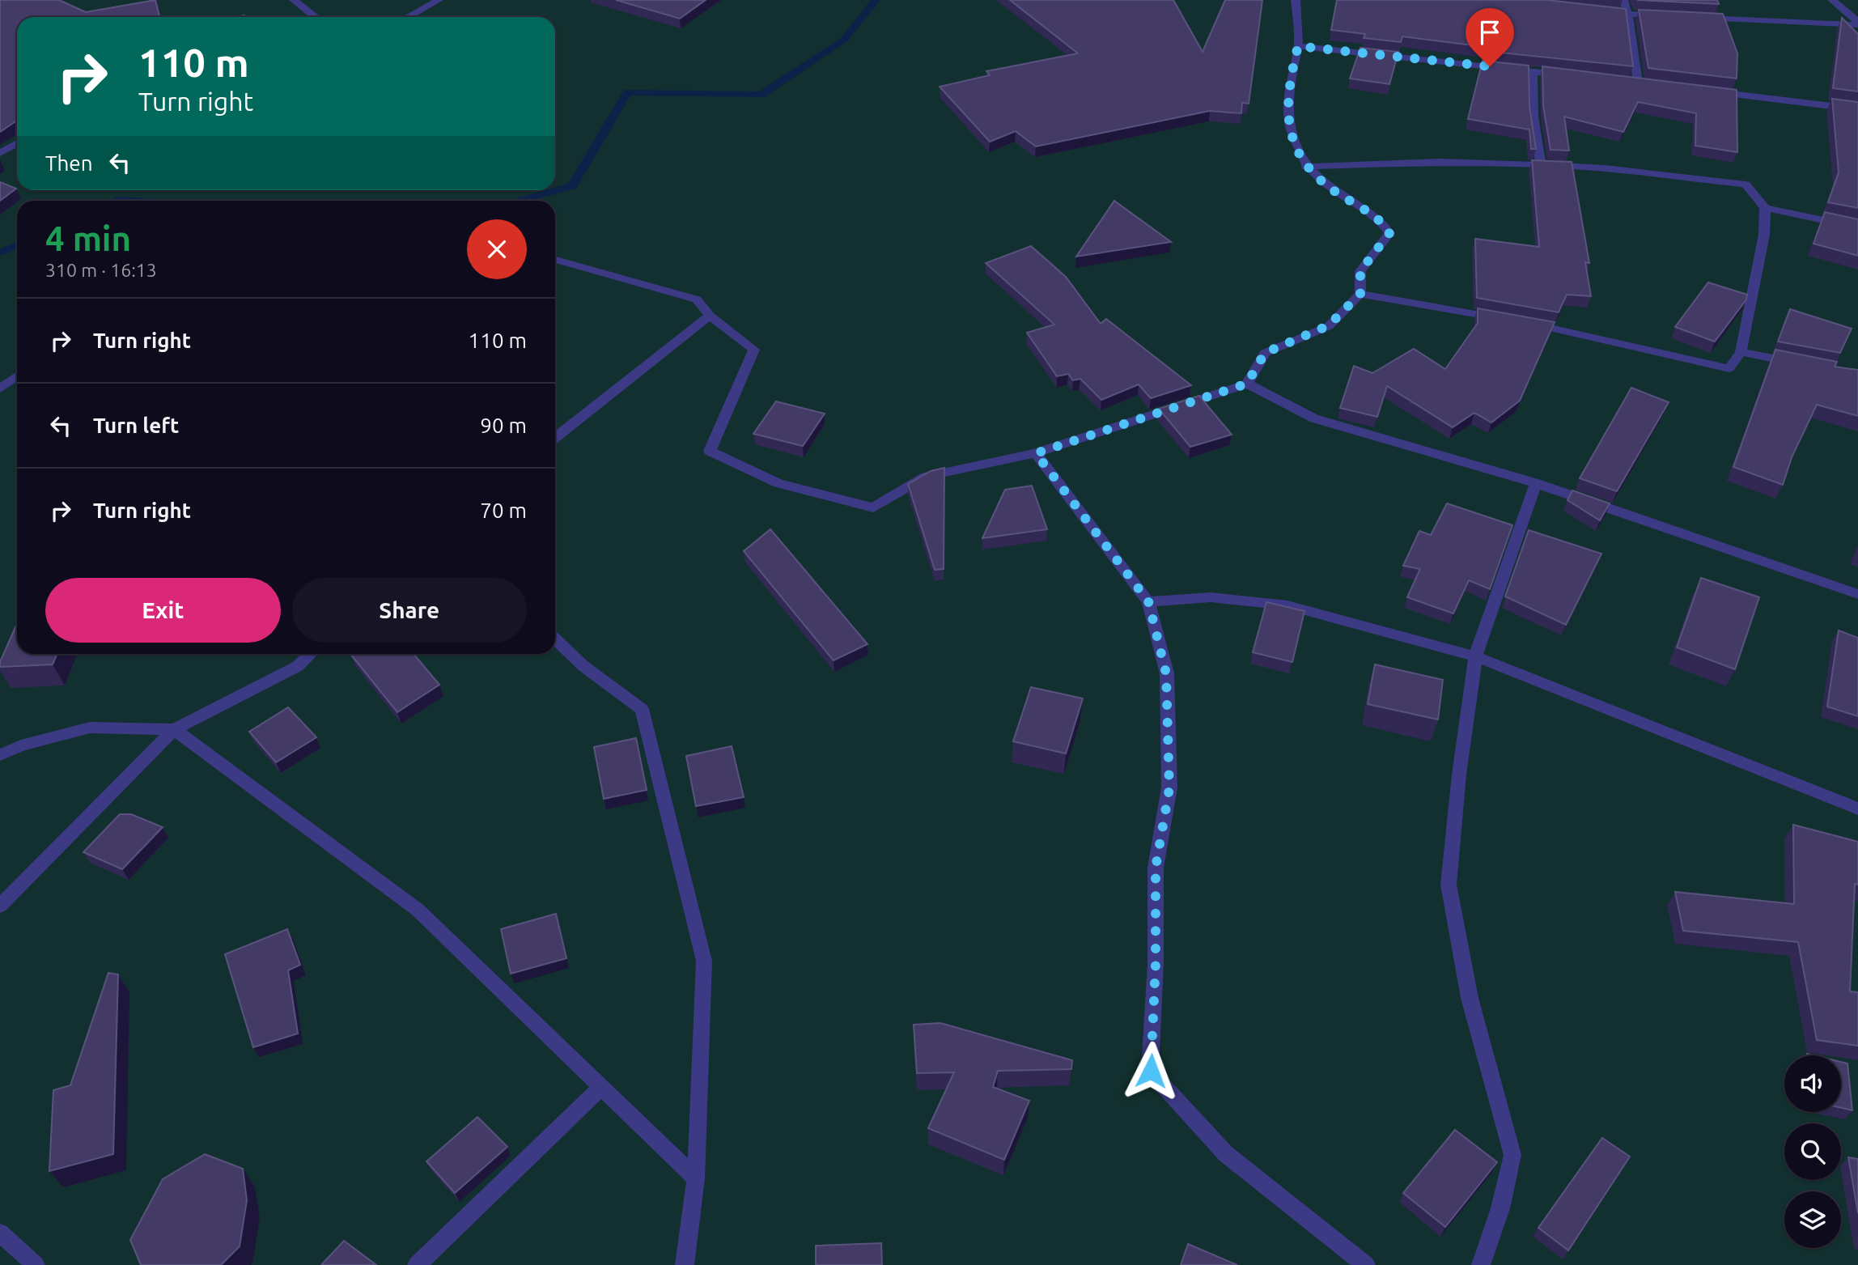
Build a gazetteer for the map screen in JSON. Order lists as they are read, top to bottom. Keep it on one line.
{"page":{"turn":["110 m","Turn right"],"then":"Then","heading":["4 min","310 m · 16:13"],"list":[{"name":"Turn right","value":"110 m"},{"name":"Turn left","value":"90 m"},{"name":"Turn right","value":"70 m"}],"buttons":["Exit","Share"]}}
